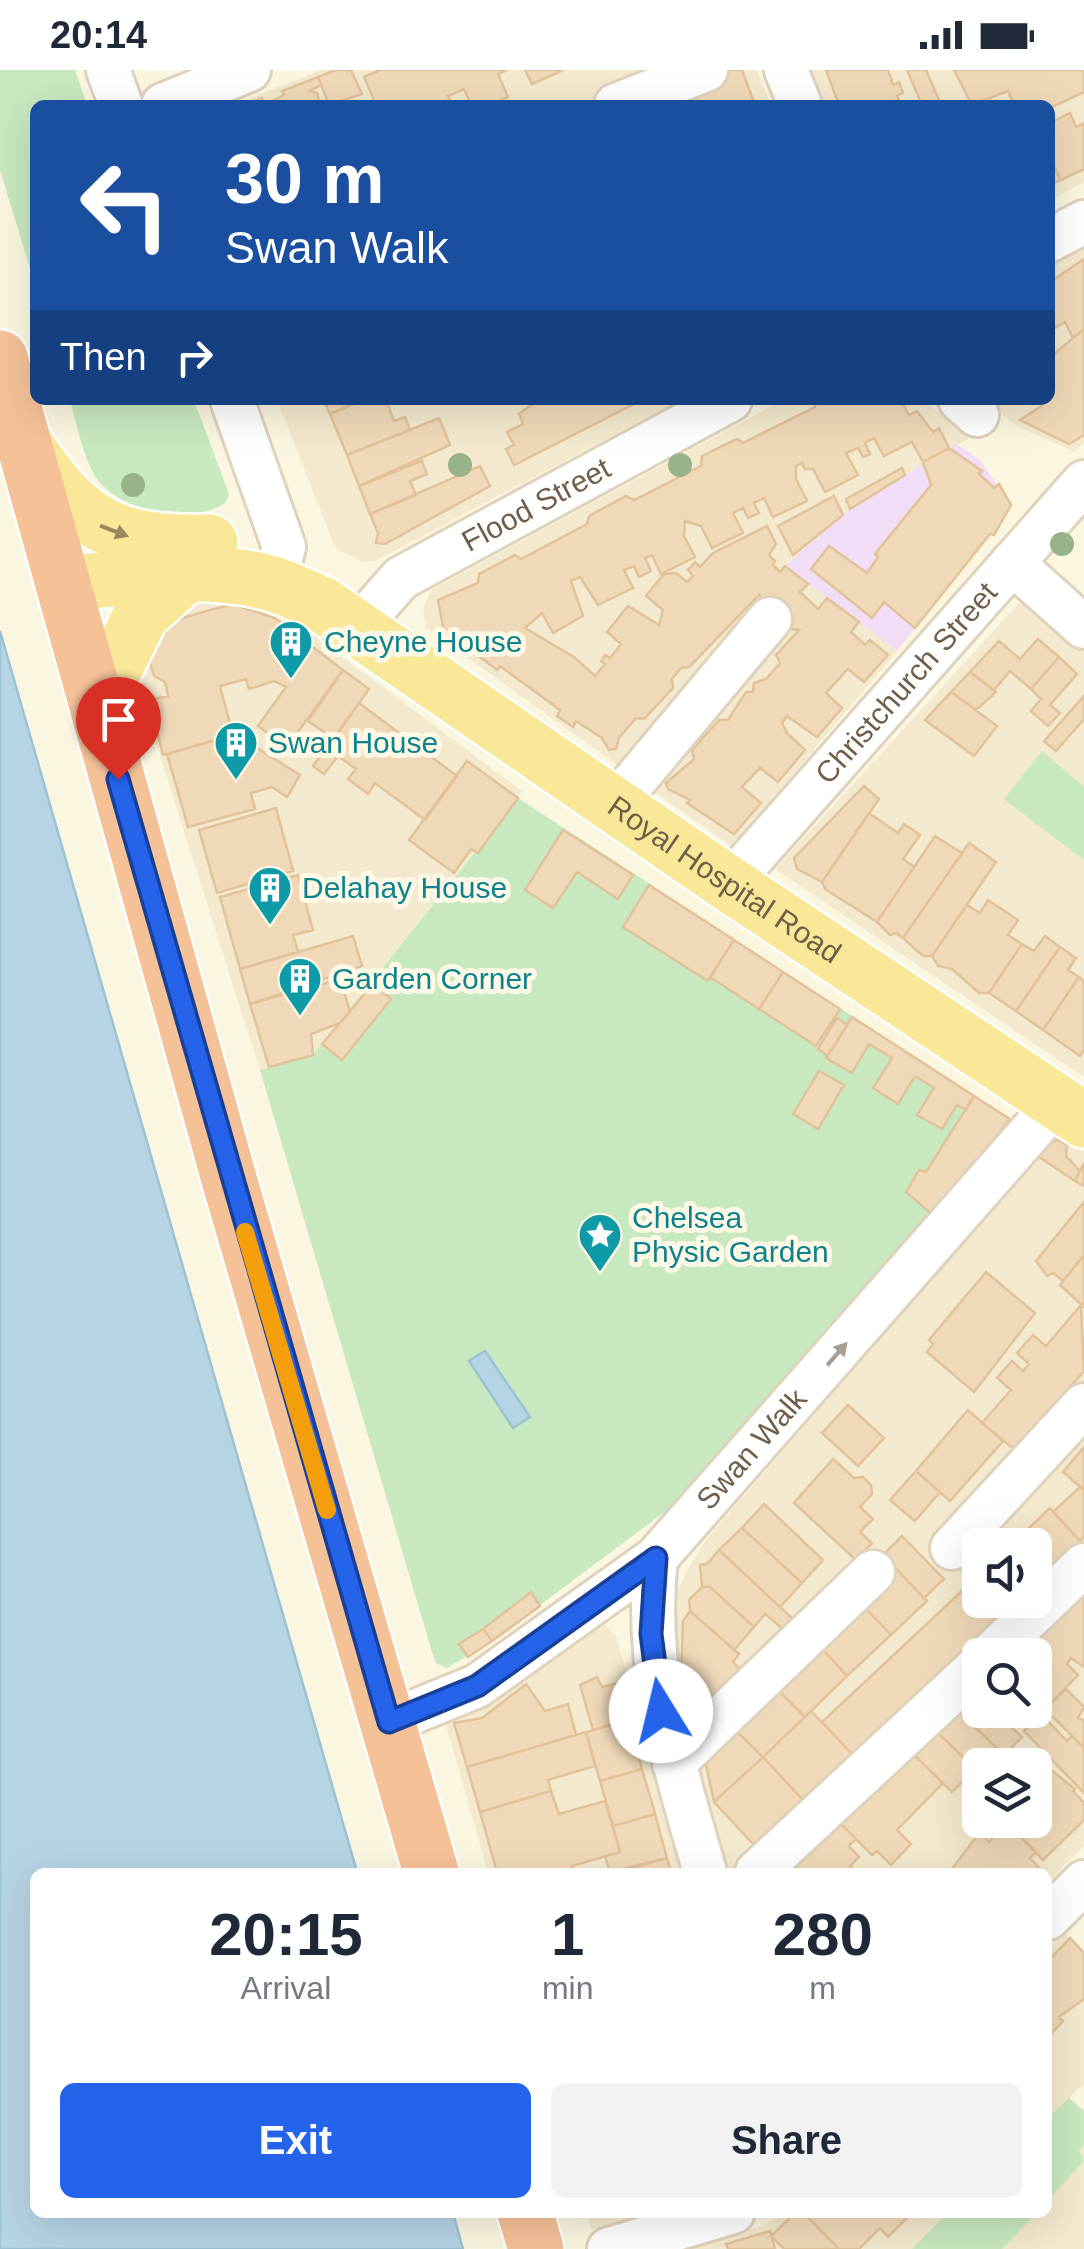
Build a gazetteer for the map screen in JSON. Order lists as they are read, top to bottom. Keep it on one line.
{"streets":{"main road":["Royal Hospital Road"],"street":["Flood Street","Christchurch Street","Swan Walk"]},"crossings":[["Flood Street","Royal Hospital Road"],["Christchurch Street","Royal Hospital Road"],["Royal Hospital Road","Swan Walk"]],"places":{"building":["Cheyne House","Swan House","Delahay House","Garden Corner"],"place":["Chelsea Physic Garden"]},"page":{"status":"20:14","turn":["30 m","Swan Walk"],"then":"Then","eta":["20:15","Arrival","1","min","280","m"],"buttons":["Exit","Share"]}}
